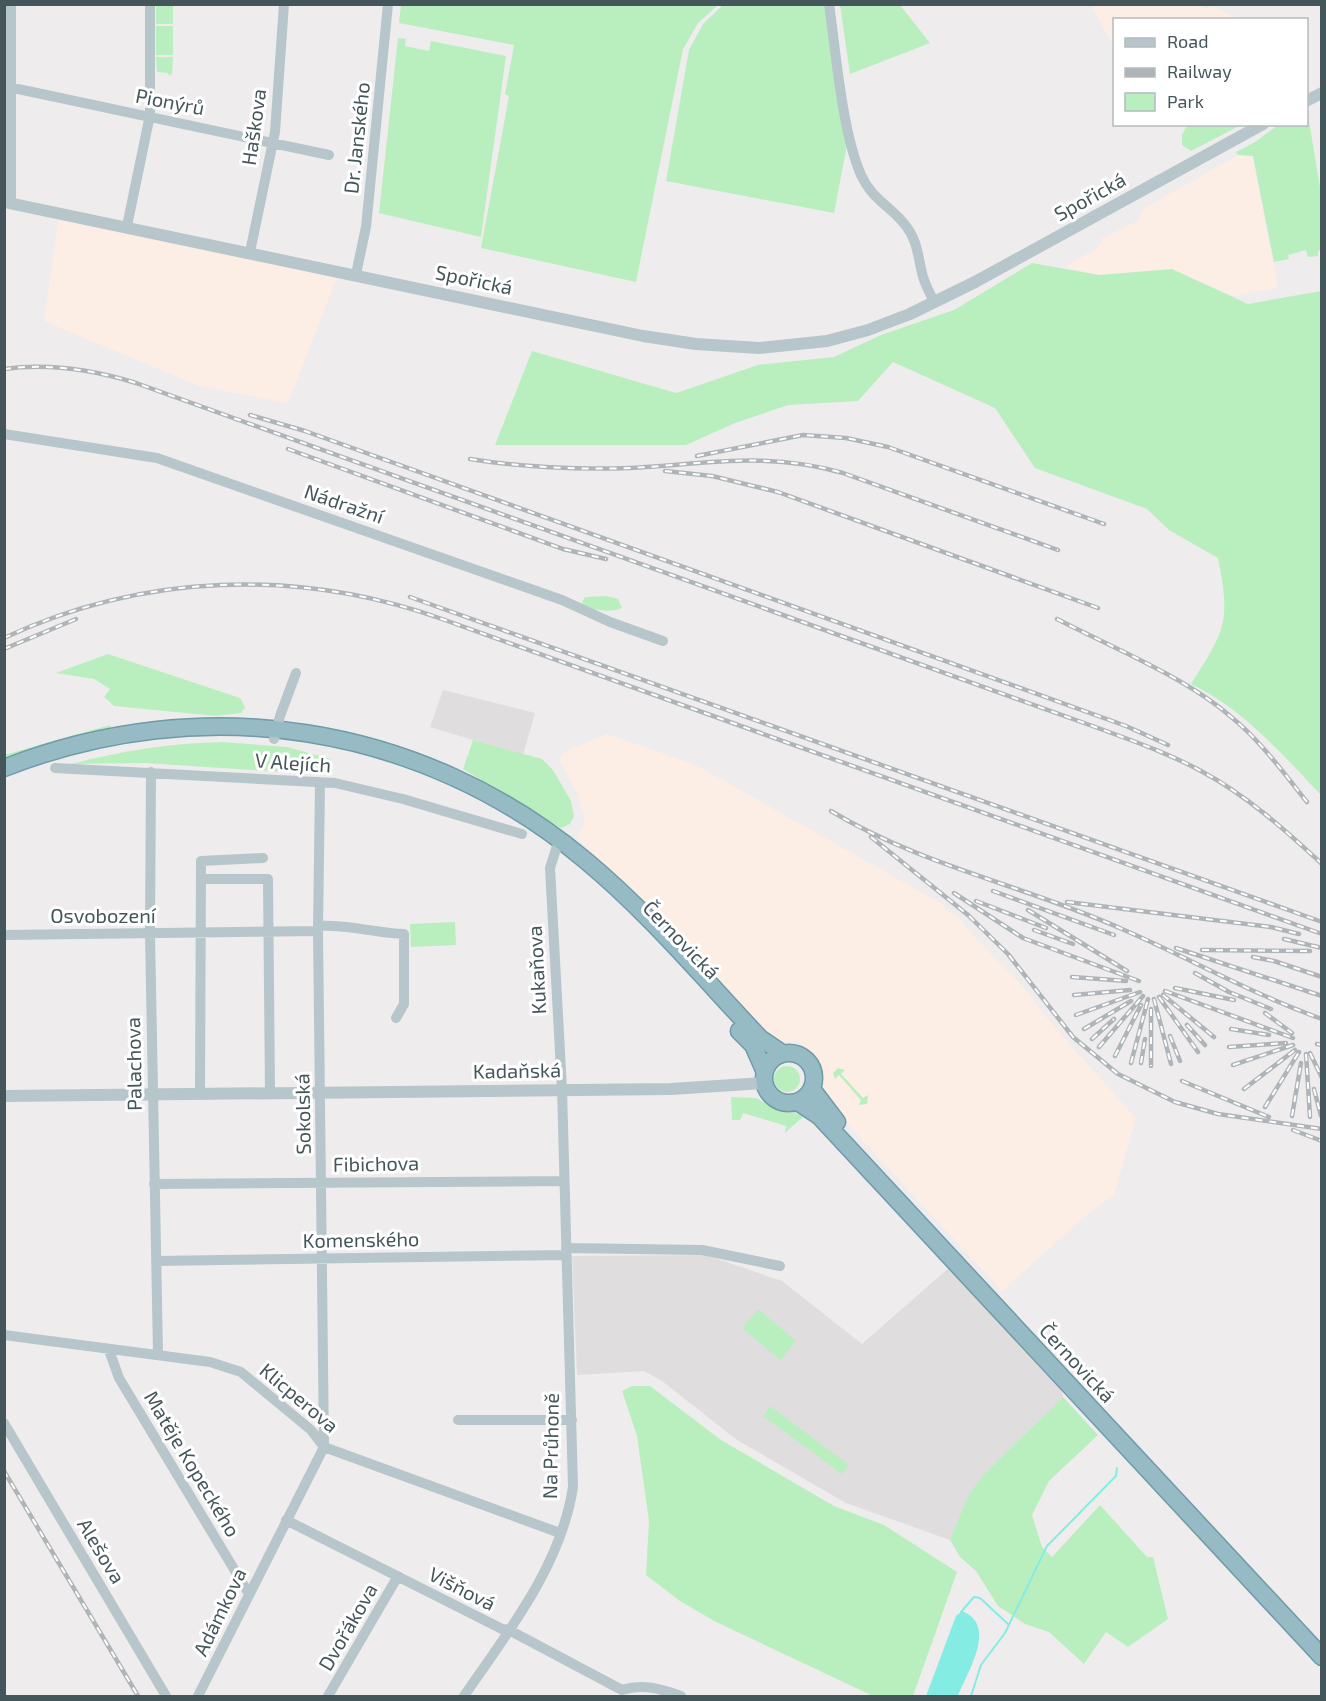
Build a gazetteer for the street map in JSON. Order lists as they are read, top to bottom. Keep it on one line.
{"streets":{"highway":["Černovická"],"street":["Pionýrů","Haškova","Dr. Janského","Spořická","Nádražní","V Alejích","Osvobození","Kukaňova","Palachova","Kadaňská","Sokolská","Fibichova","Komenského","Klicperova","Na Průhoně","Matěje Kopeckého","Alešova","Višňová","Adámkova","Dvořákova"]},"crossings":[["Pionýrů","Haškova"],["Haškova","Spořická"],["Dr. Janského","Spořická"],["V Alejích","Palachova"],["V Alejích","Sokolská"],["Osvobození","Palachova"],["Osvobození","Sokolská"],["Černovická","Kukaňova"],["Černovická","Kadaňská"],["Kukaňova","Kadaňská"],["Kukaňova","Na Průhoně"],["Palachova","Kadaňská"],["Palachova","Fibichova"],["Palachova","Komenského"],["Palachova","Klicperova"],["Kadaňská","Sokolská"],["Kadaňská","Na Průhoně"],["Sokolská","Fibichova"],["Sokolská","Komenského"],["Sokolská","Klicperova"],["Sokolská","Adámkova"],["Fibichova","Na Průhoně"],["Komenského","Na Průhoně"],["Klicperova","Na Průhoně"],["Klicperova","Matěje Kopeckého"],["Klicperova","Adámkova"],["Na Průhoně","Višňová"],["Matěje Kopeckého","Adámkova"],["Višňová","Adámkova"],["Višňová","Dvořákova"]],"legend":["Road","Railway","Park"]}
